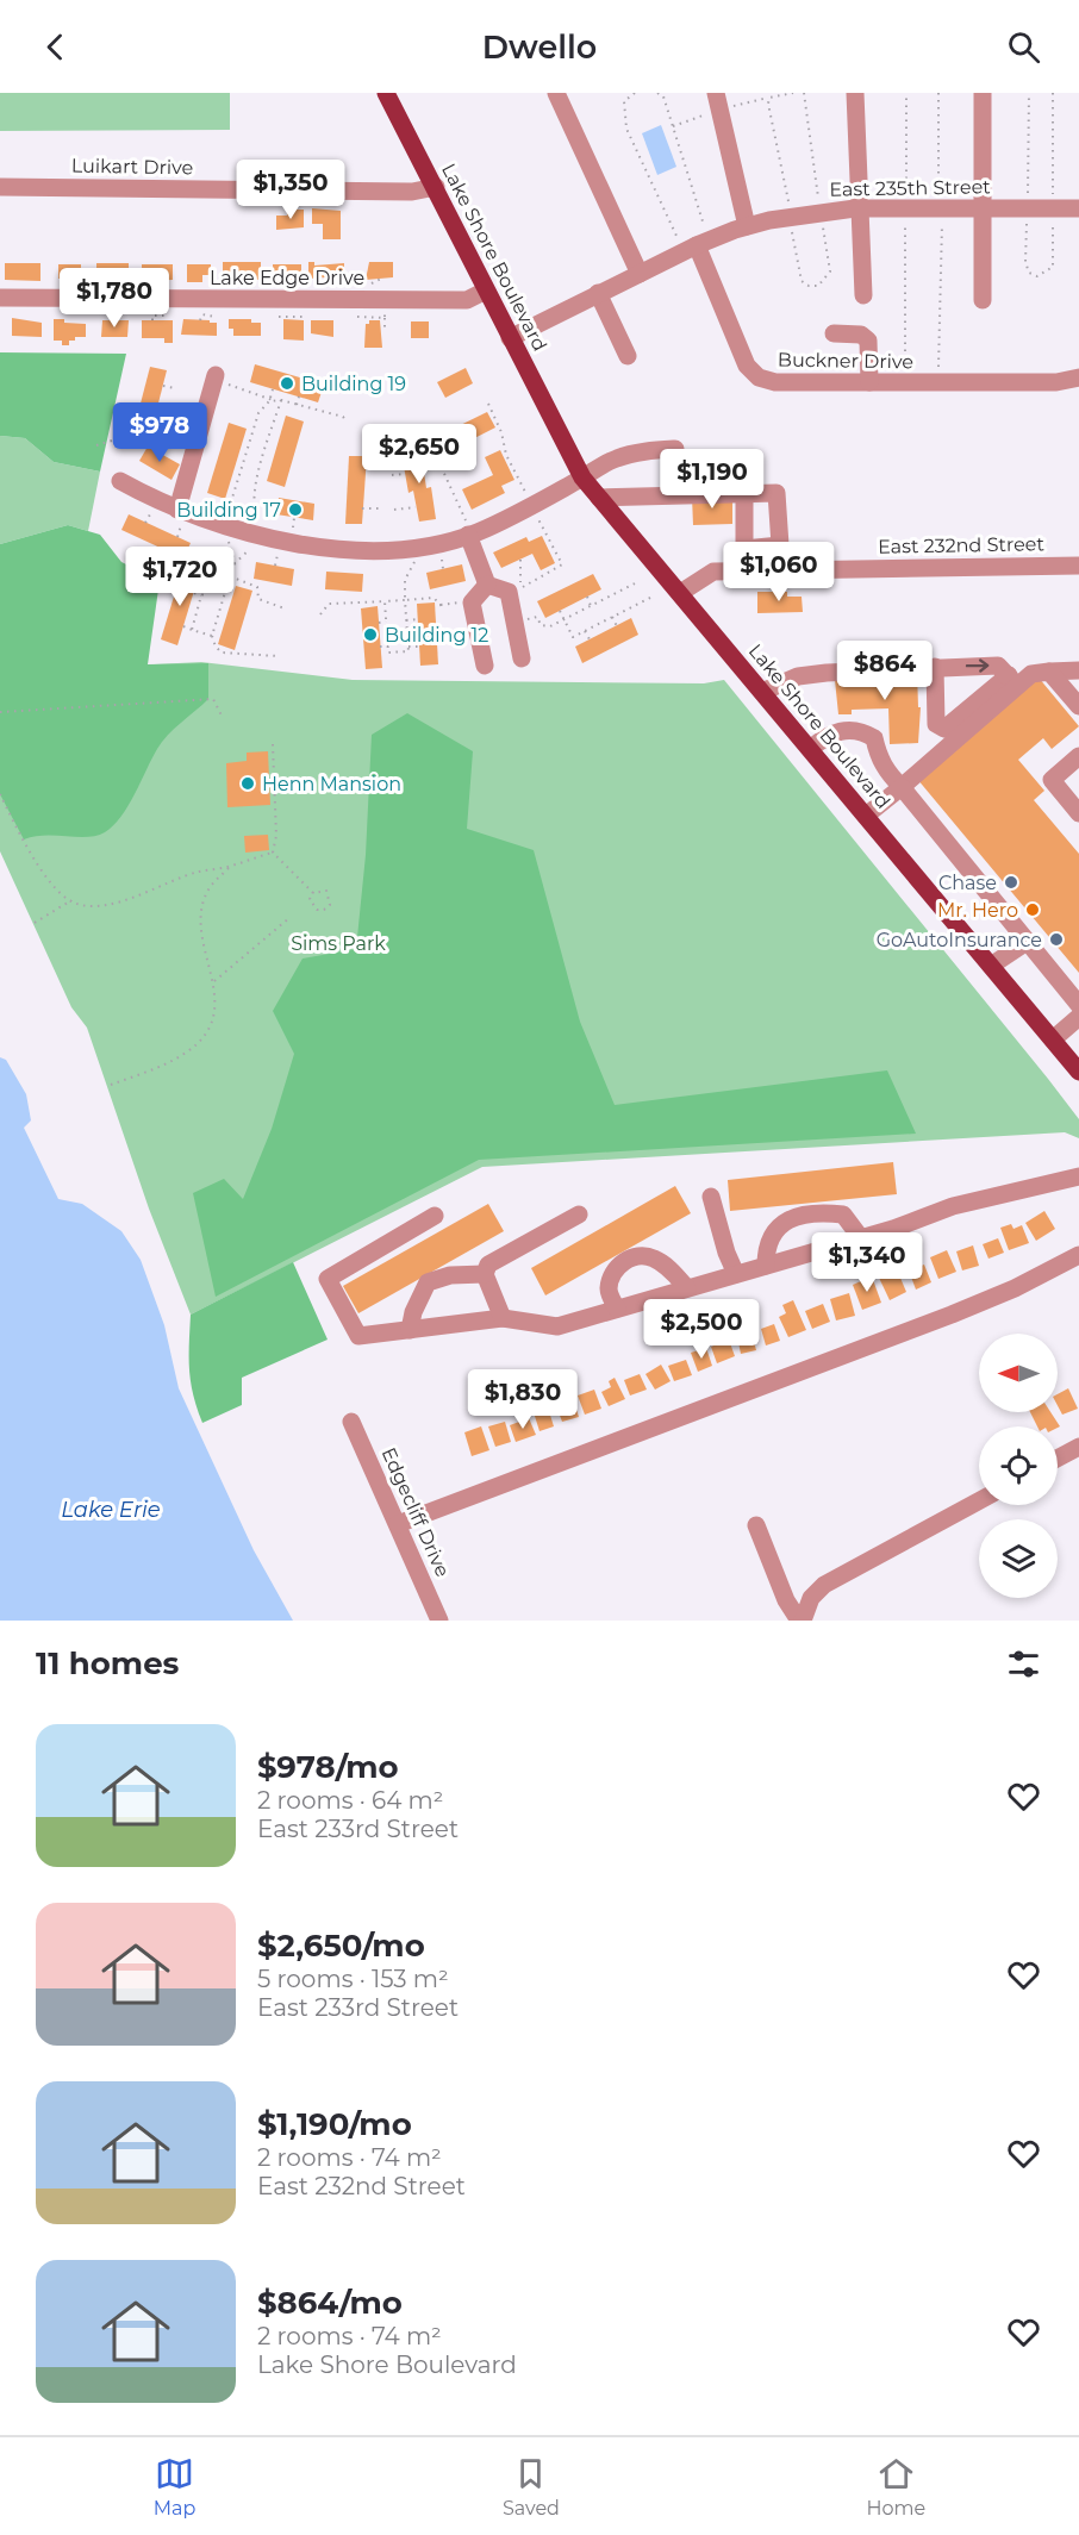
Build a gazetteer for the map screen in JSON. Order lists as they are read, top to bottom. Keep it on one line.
{"streets":{"main road":["Lake Shore Boulevard"],"street":["Luikart Drive","East 235th Street","Lake Edge Drive","Buckner Drive","East 232nd Street","Edgecliff Drive"]},"crossings":[["Luikart Drive","Lake Shore Boulevard"],["East 235th Street","Lake Shore Boulevard"],["East 235th Street","Buckner Drive"],["Lake Shore Boulevard","Lake Edge Drive"],["Lake Shore Boulevard","East 232nd Street"]],"water":["Lake Erie"],"parks":["Sims Park"],"places":["Building 19","Building 17","Building 12","Henn Mansion","Chase","Mr. Hero","GoAutoInsurance"],"north":"left","page":{"header":"Dwello","price":["$1,350","$1,780","$978","$2,650","$1,190","$1,060","$1,720","$864","$1,340","$2,500","$1,830"],"heading":"11 homes","list":[{"name":"$978/mo","note":"2 rooms · 64 m² · East 233rd Street"},{"name":"$2,650/mo","note":"5 rooms · 153 m² · East 233rd Street"},{"name":"$1,190/mo","note":"2 rooms · 74 m² · East 232nd Street"},{"name":"$864/mo","note":"2 rooms · 74 m² · Lake Shore Boulevard"}],"tabs":["Map","Saved","Home"]}}
